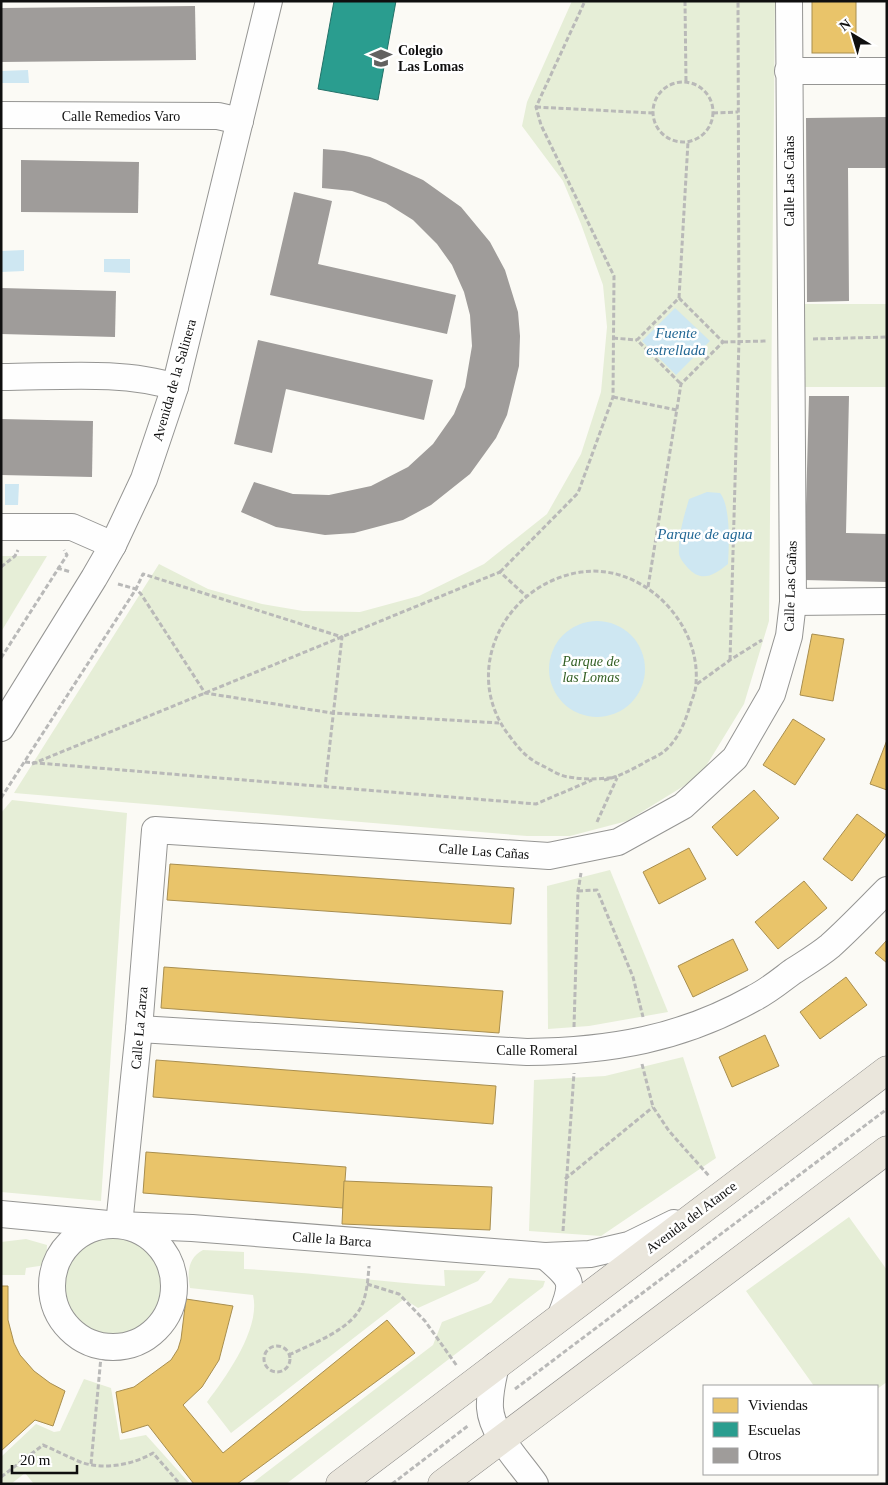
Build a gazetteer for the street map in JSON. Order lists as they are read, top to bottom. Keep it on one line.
{"streets":{"main road":["Avenida del Atance"],"street":["Calle Remedios Varo","Calle Las Cañas","Avenida de la Salinera","Calle La Zarza","Calle Romeral","Calle la Barca"]},"crossings":[["Calle Remedios Varo","Avenida de la Salinera"],["Calle Las Cañas","Calle La Zarza"],["Calle La Zarza","Calle Romeral"],["Calle La Zarza","Calle la Barca"],["Avenida del Atance","Calle la Barca"]],"water":["Fuente estrellada","Parque de agua"],"parks":["Parque de las Lomas"],"places":{"school or university":["Colegio Las Lomas"]},"legend":["Viviendas","Escuelas","Otros"],"scale_bar":"20 m","north":"top left"}
